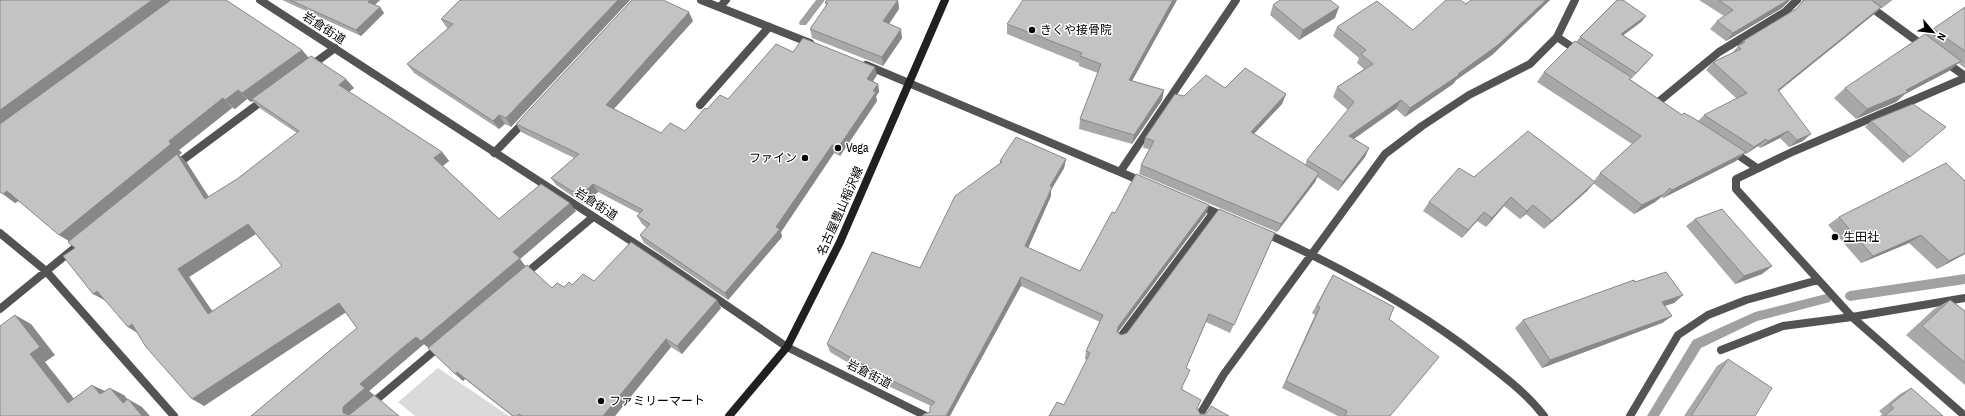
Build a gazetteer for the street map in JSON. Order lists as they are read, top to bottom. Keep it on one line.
{"streets":{"main road":["名古屋豊山稲沢線"],"street":["岩倉街道"]},"crossings":[["岩倉街道","名古屋豊山稲沢線"]],"places":["きくや接骨院","Vega","ファイン","生田社","ファミリーマート"],"north":"bottom right"}
